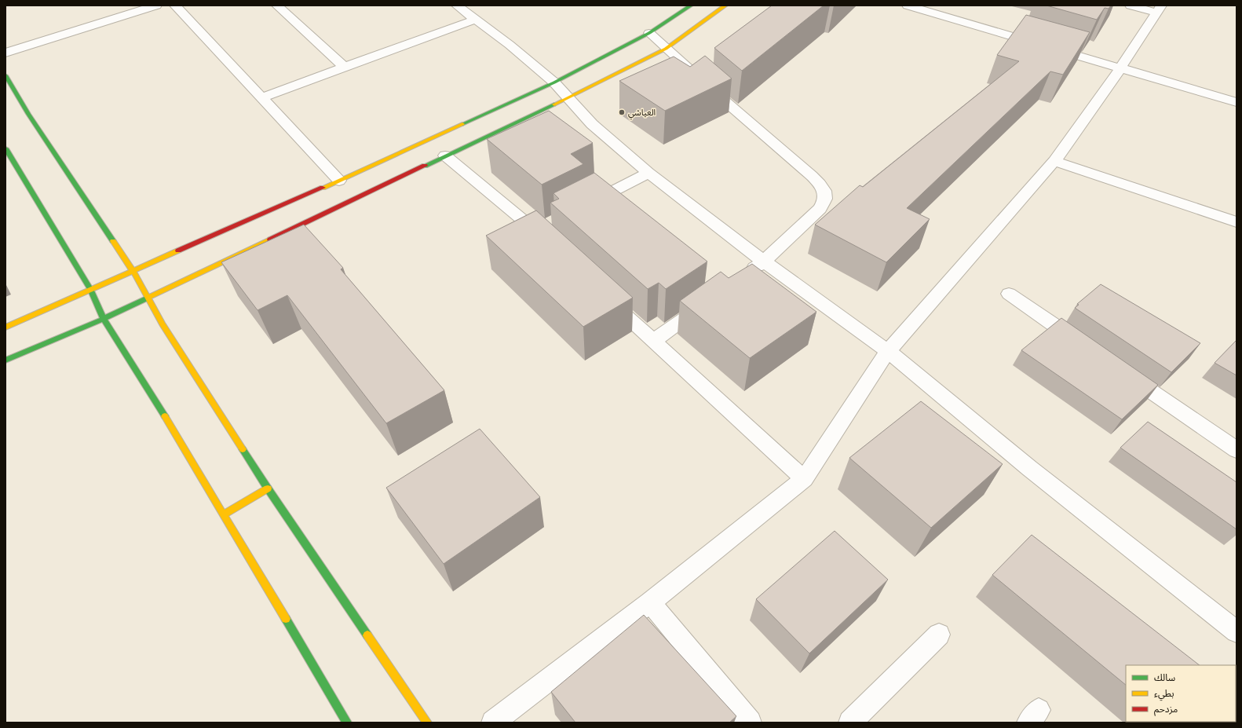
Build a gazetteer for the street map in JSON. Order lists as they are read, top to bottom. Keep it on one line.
{"places":["العياشي"],"legend":["سالك","بطيء","مزدحم"]}
